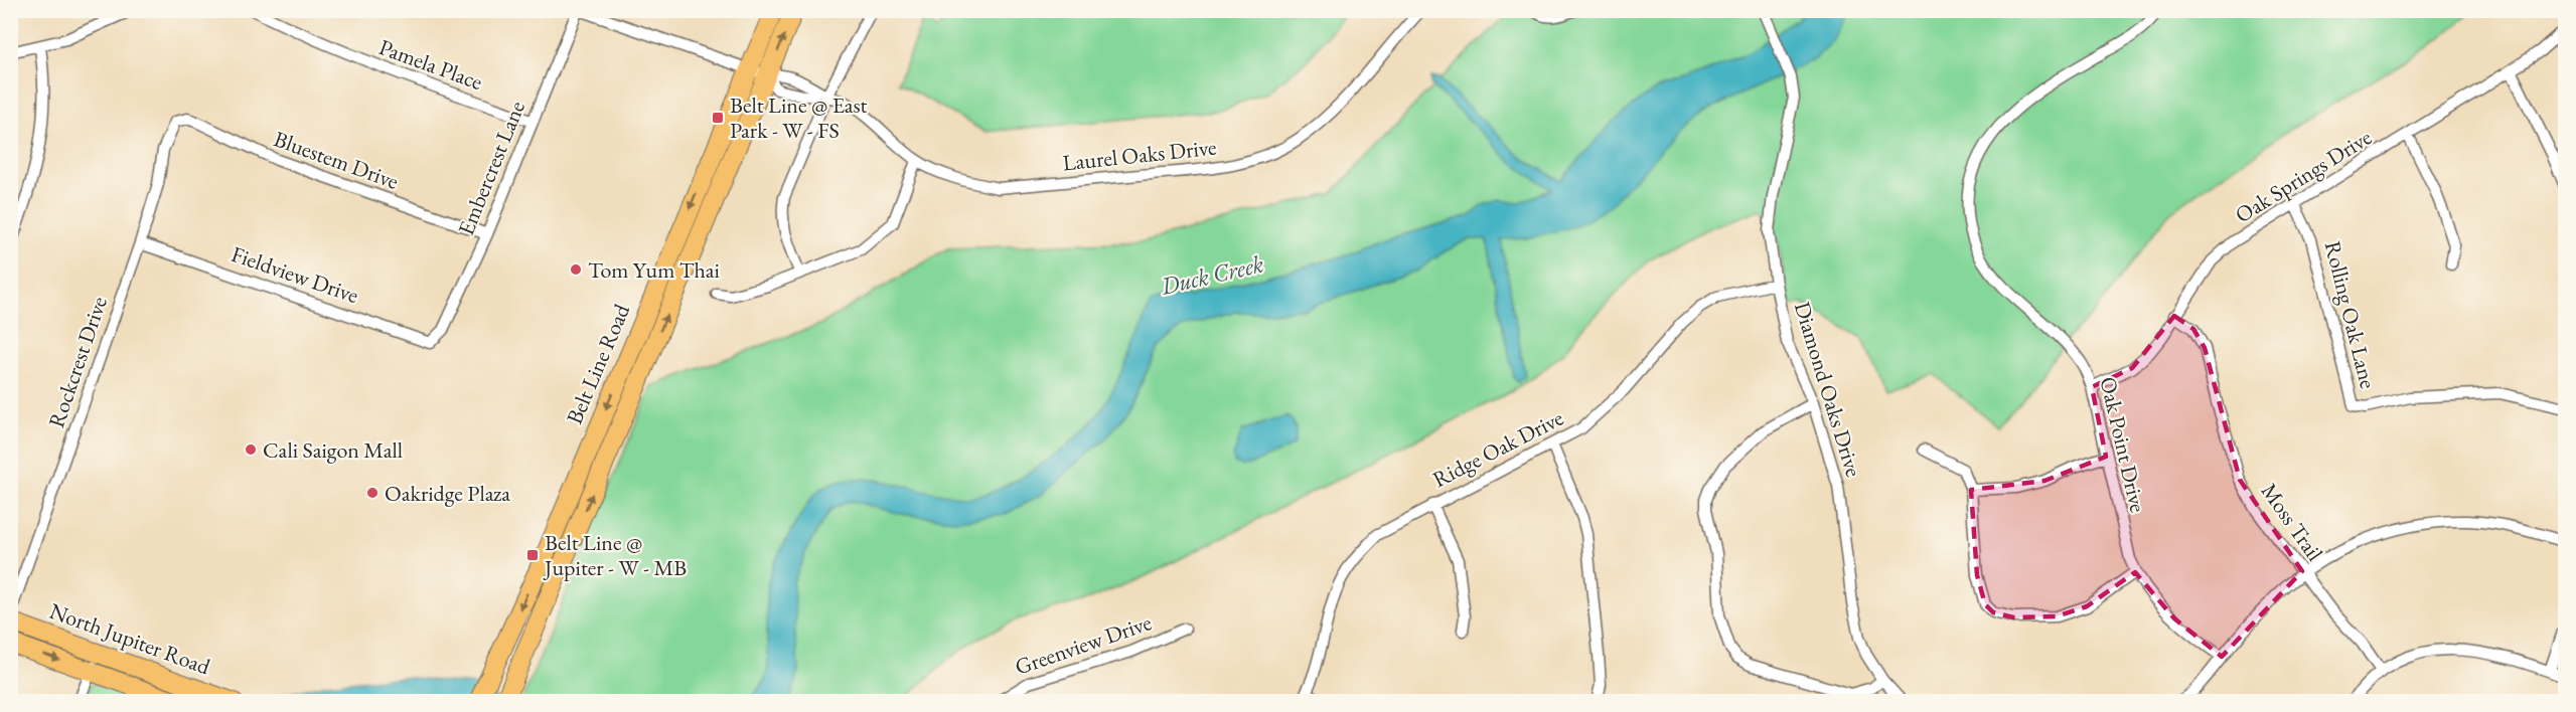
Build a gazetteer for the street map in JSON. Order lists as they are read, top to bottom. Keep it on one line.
{"streets":{"main road":["Belt Line Road","North Jupiter Road"],"street":["Pamela Place","Laurel Oaks Drive","Bluestem Drive","Embercrest Lane","Oak Springs Drive","Fieldview Drive","Rolling Oak Lane","Rockcrest Drive","Diamond Oaks Drive","Oak Point Drive","Ridge Oak Drive","Moss Trail","Greenview Drive"]},"crossings":[["Pamela Place","Embercrest Lane"],["Laurel Oaks Drive","Embercrest Lane"],["Laurel Oaks Drive","Belt Line Road"],["Bluestem Drive","Embercrest Lane"],["Bluestem Drive","Rockcrest Drive"],["Embercrest Lane","Fieldview Drive"],["Oak Springs Drive","Rolling Oak Lane"],["Oak Springs Drive","Oak Point Drive"],["Oak Springs Drive","Moss Trail"],["Fieldview Drive","Rockcrest Drive"],["Diamond Oaks Drive","Ridge Oak Drive"]],"water":["Duck Creek"],"places":{"transit":["Belt Line @ East Park - W - FS","Belt Line @ Jupiter - W - MB"],"other":["Tom Yum Thai","Cali Saigon Mall","Oakridge Plaza"]}}
